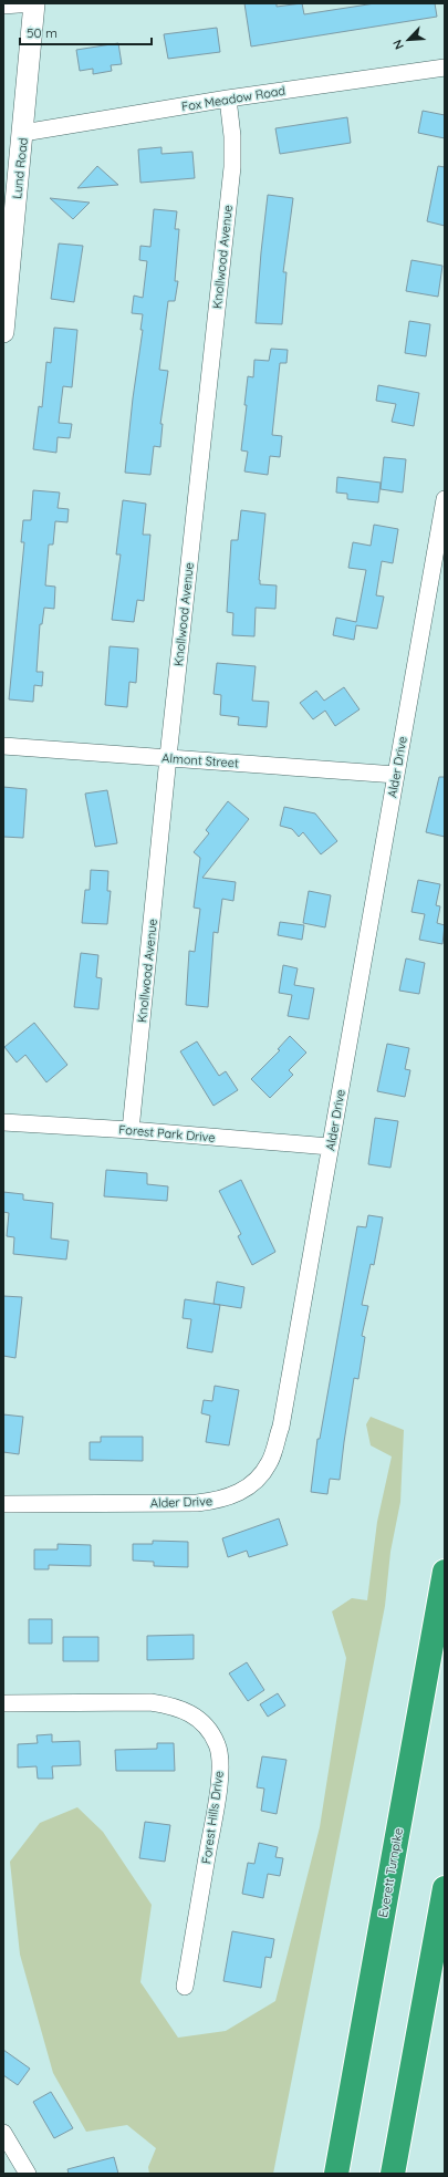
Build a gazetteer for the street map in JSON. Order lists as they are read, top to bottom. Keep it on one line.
{"streets":{"highway":["Everett Turnpike"],"street":["Fox Meadow Road","Lund Road","Knollwood Avenue","Almont Street","Alder Drive","Forest Park Drive","Forest Hills Drive"]},"crossings":[["Fox Meadow Road","Lund Road"],["Fox Meadow Road","Knollwood Avenue"],["Knollwood Avenue","Almont Street"],["Knollwood Avenue","Forest Park Drive"],["Almont Street","Alder Drive"],["Alder Drive","Forest Park Drive"]],"scale_bar":"50 m","north":"bottom left"}
